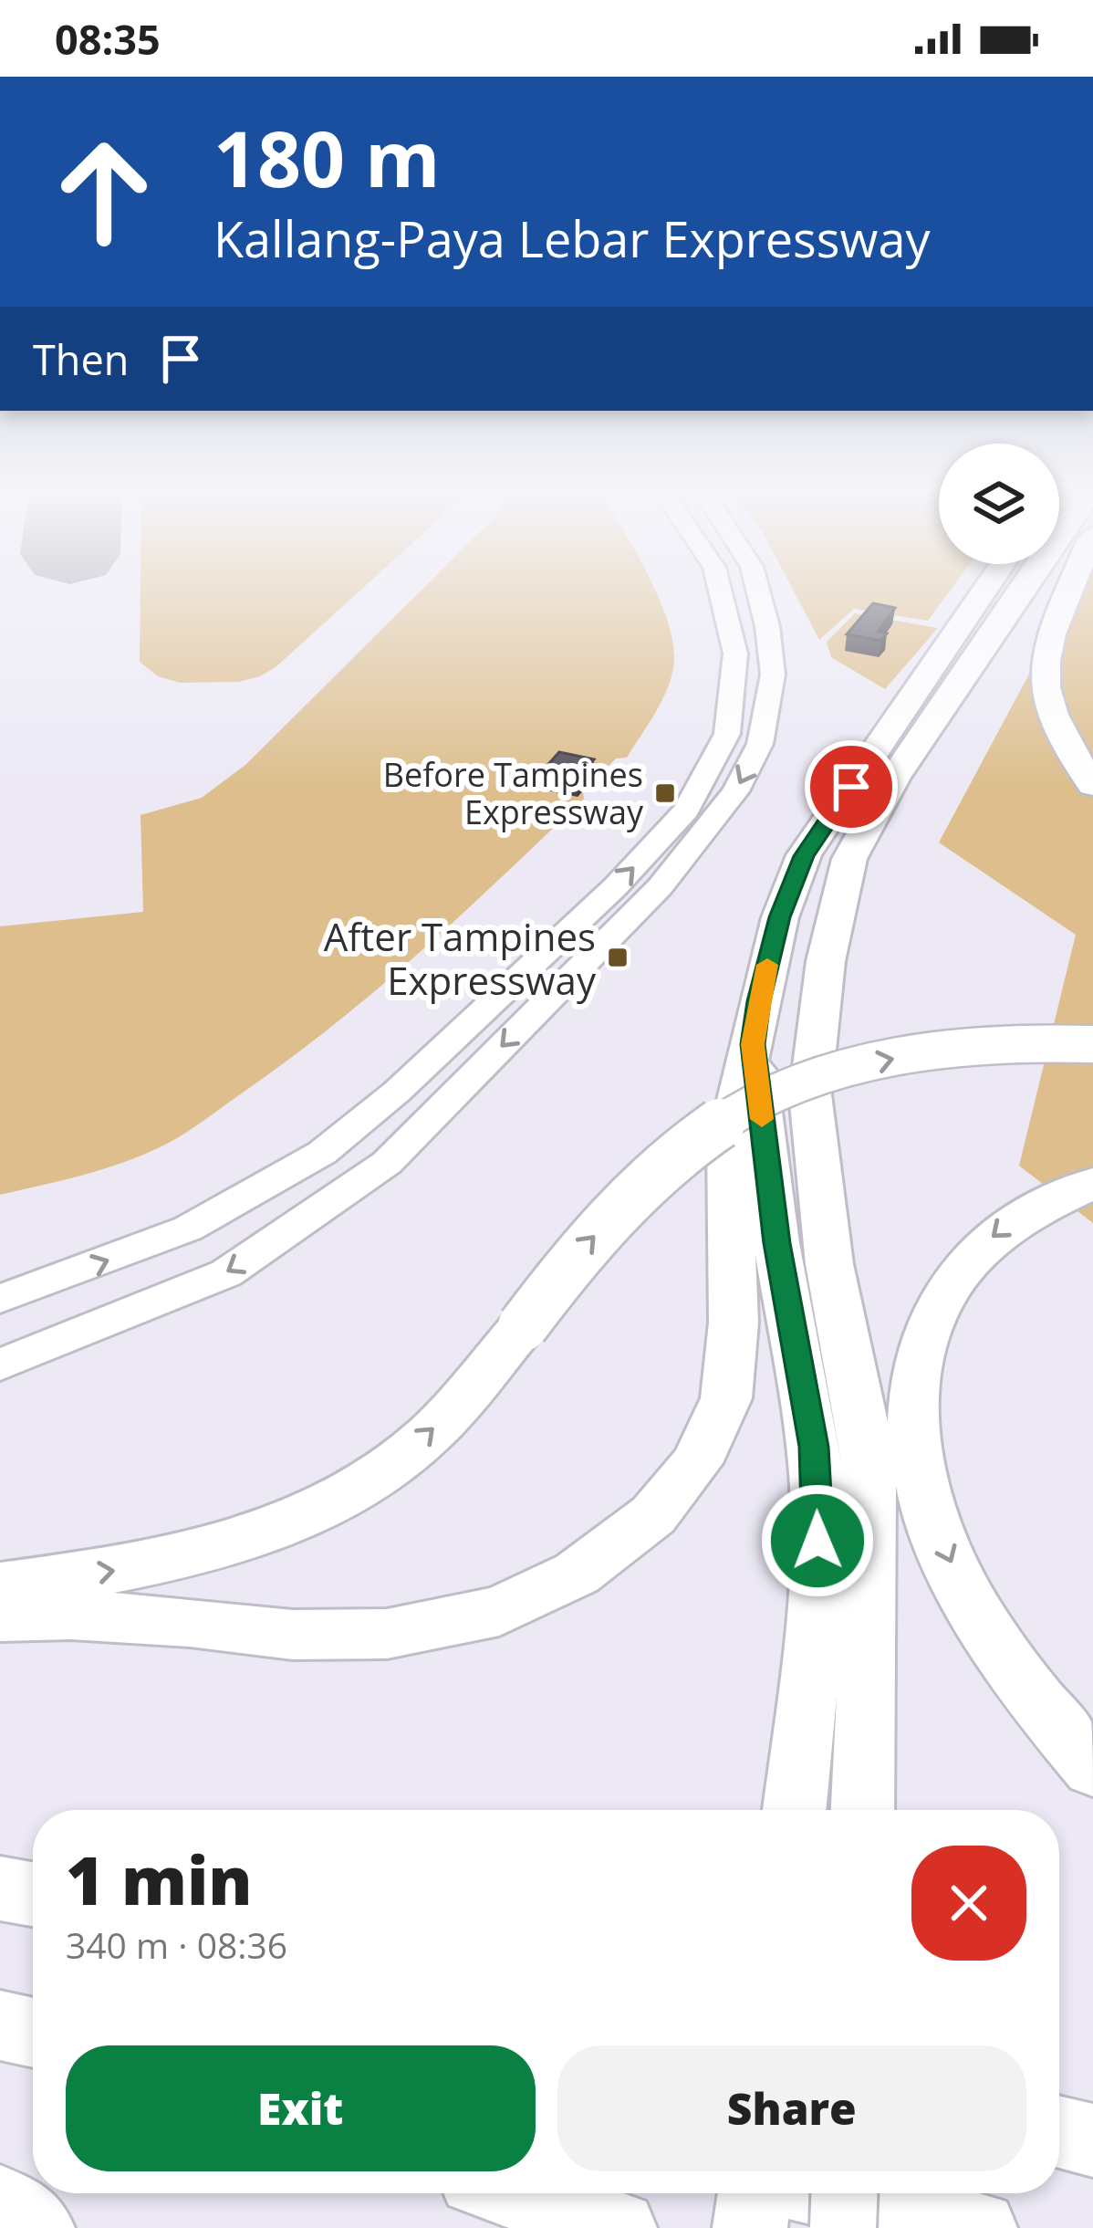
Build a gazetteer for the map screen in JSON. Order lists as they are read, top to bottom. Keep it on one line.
{"places":{"transit":["Before Tampines Expressway","After Tampines Expressway"]},"page":{"status":"08:35","turn":["180 m","Kallang-Paya Lebar Expressway"],"then":"Then","heading":["1 min","340 m · 08:36"],"buttons":["Exit","Share"]}}
